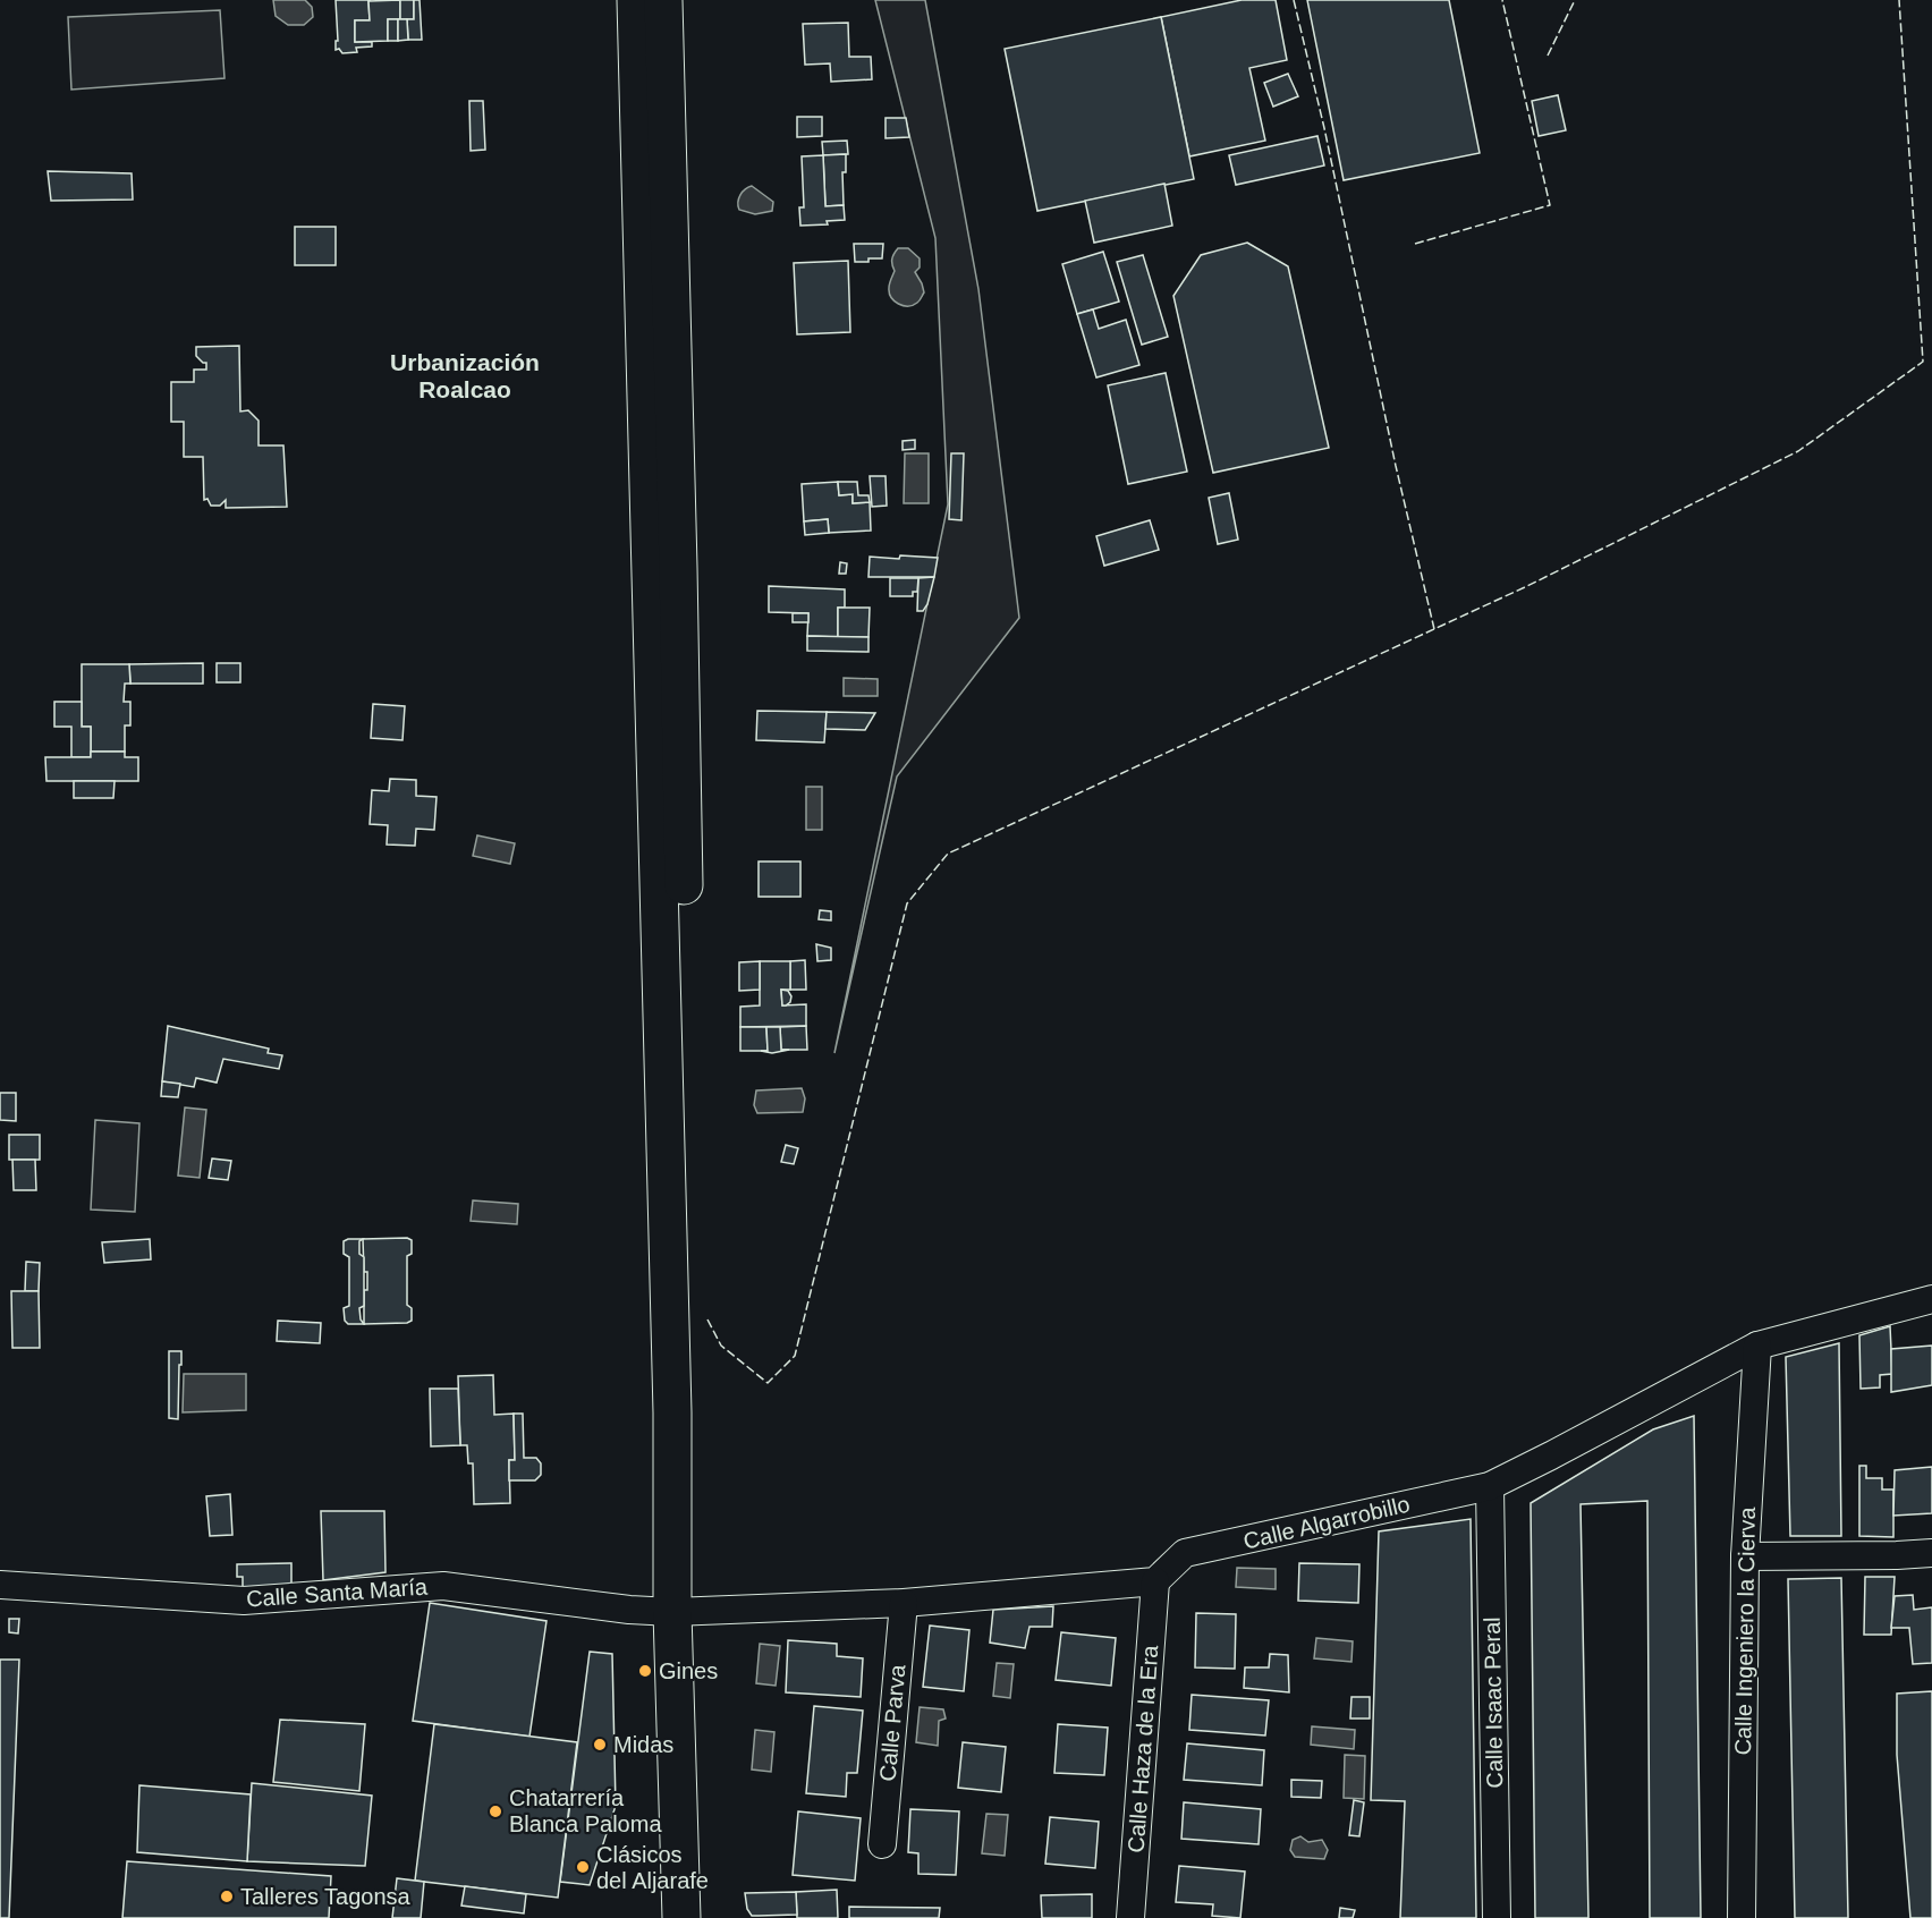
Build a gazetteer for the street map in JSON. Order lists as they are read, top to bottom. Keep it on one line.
{"streets":{"street":["Calle Algarrobillo","Calle Santa María","Calle Ingeniero la Cierva","Calle Isaac Peral","Calle Parva","Calle Haza de la Era"]},"crossings":[["Calle Algarrobillo","Calle Ingeniero la Cierva"],["Calle Algarrobillo","Calle Isaac Peral"],["Calle Algarrobillo","Calle Haza de la Era"]],"districts":["Urbanización Roalcao"],"places":["Gines","Midas","Chatarrería Blanca Paloma","Clásicos del Aljarafe","Talleres Tagonsa"]}
